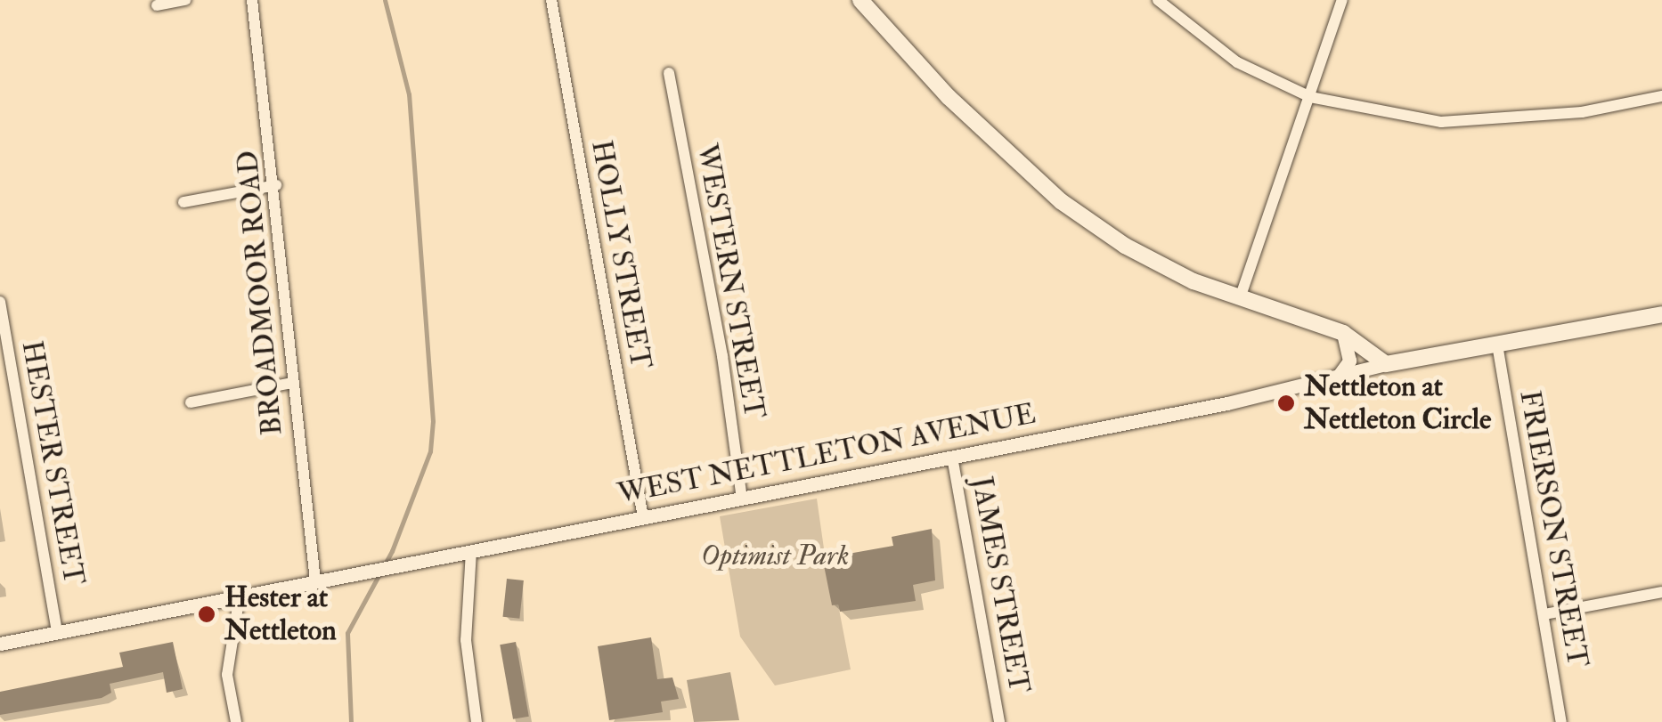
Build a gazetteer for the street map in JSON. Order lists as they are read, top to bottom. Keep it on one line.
{"streets":{"main road":["WEST NETTLETON AVENUE"],"street":["HOLLY STREET","WESTERN STREET","BROADMOOR ROAD","HESTER STREET","FRIERSON STREET","JAMES STREET"]},"crossings":[["HOLLY STREET","WEST NETTLETON AVENUE"],["WESTERN STREET","WEST NETTLETON AVENUE"],["BROADMOOR ROAD","WEST NETTLETON AVENUE"],["WEST NETTLETON AVENUE","HESTER STREET"],["WEST NETTLETON AVENUE","FRIERSON STREET"],["WEST NETTLETON AVENUE","JAMES STREET"]],"parks":["Optimist Park"],"places":["Nettleton at Nettleton Circle","Hester at Nettleton"]}
